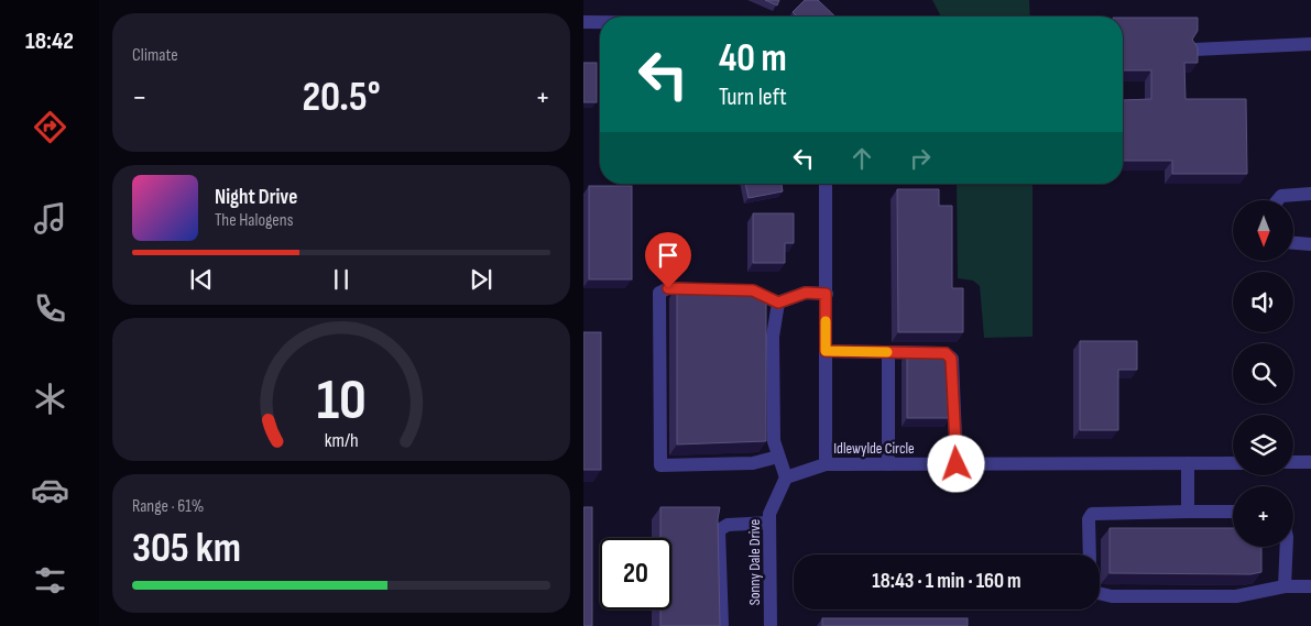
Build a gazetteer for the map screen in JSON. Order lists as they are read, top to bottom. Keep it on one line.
{"streets":{"street":["Idlewylde Circle","Sonny Dale Drive"]},"north":"bottom","page":{"tabs":"18:42","tile":["Climate",["Range · 61%","305 km"]],"turn":["40 m","Turn left"],"heat":["−","20.5°","+"],"song":["Night Drive","The Halogens"],"map_buttons":"+","limit":"20","trip":"18:43 · 1 min · 160 m","gauge":["10","km/h"]}}
